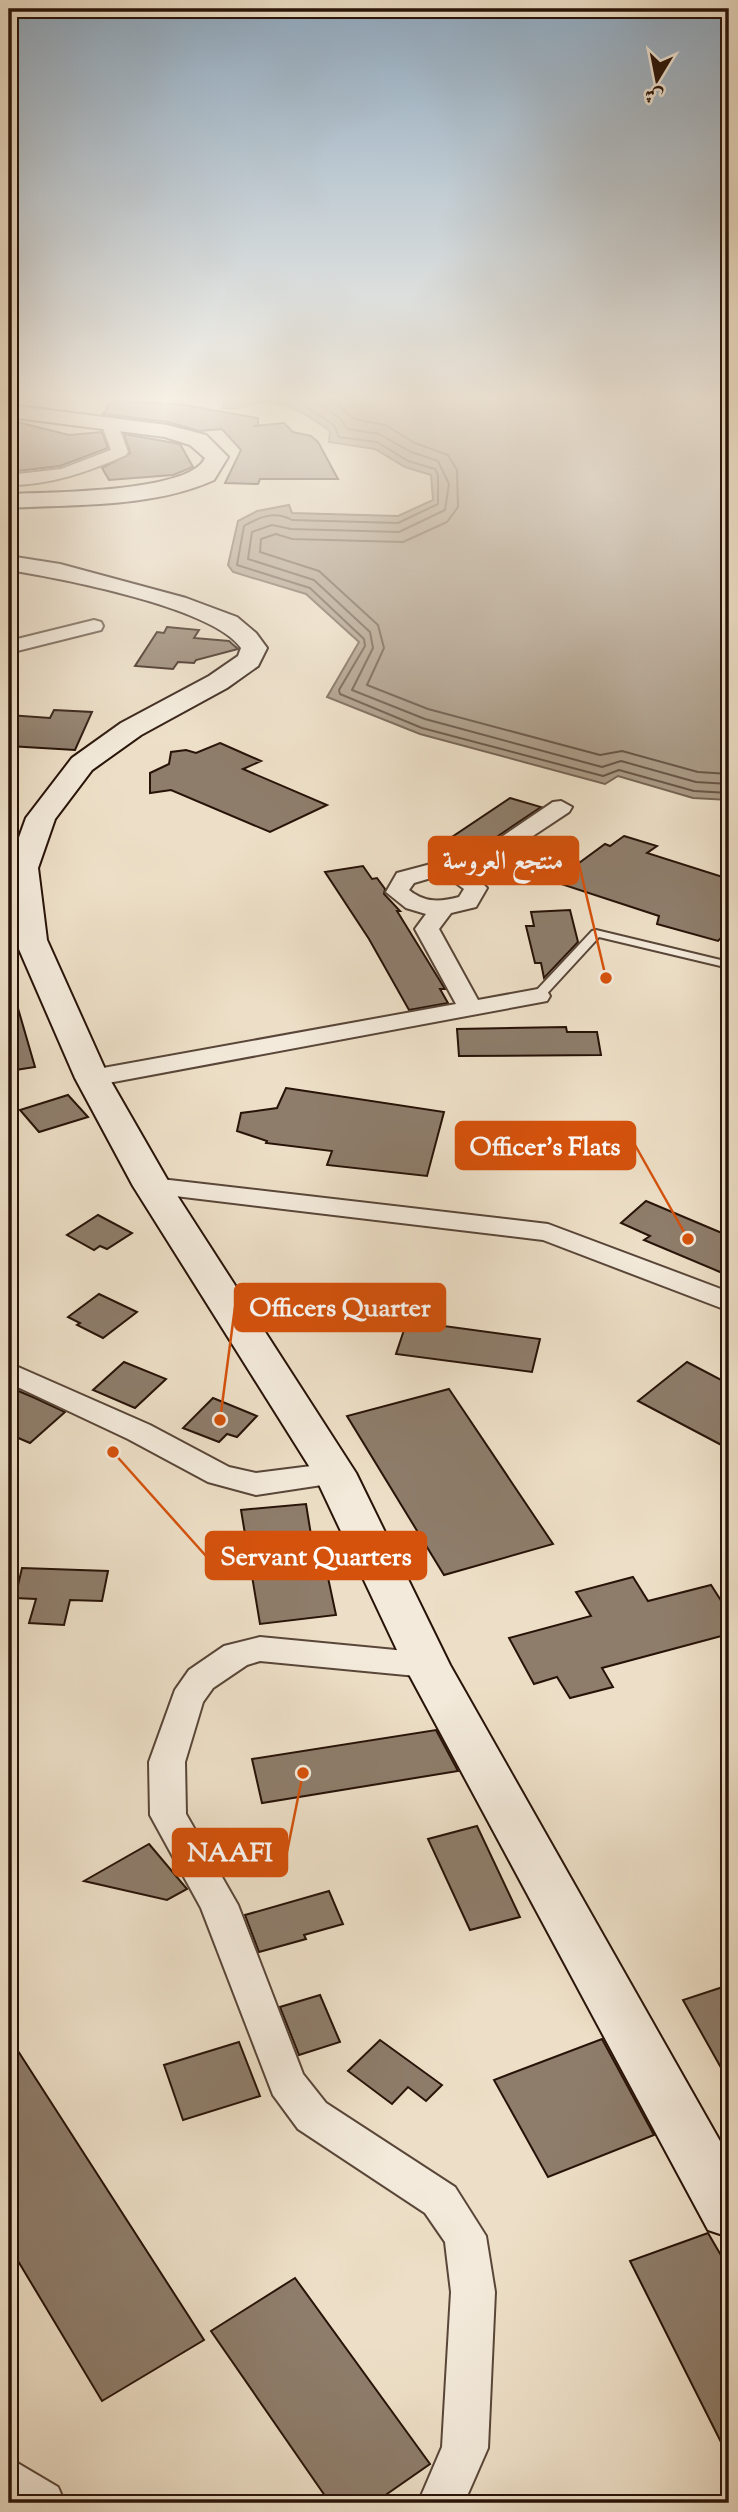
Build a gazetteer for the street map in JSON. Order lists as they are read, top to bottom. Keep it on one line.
{"places":["منتجع العروسة","Officer's Flats","Officers Quarter","Servant Quarters","NAAFI"],"north":"bottom"}
